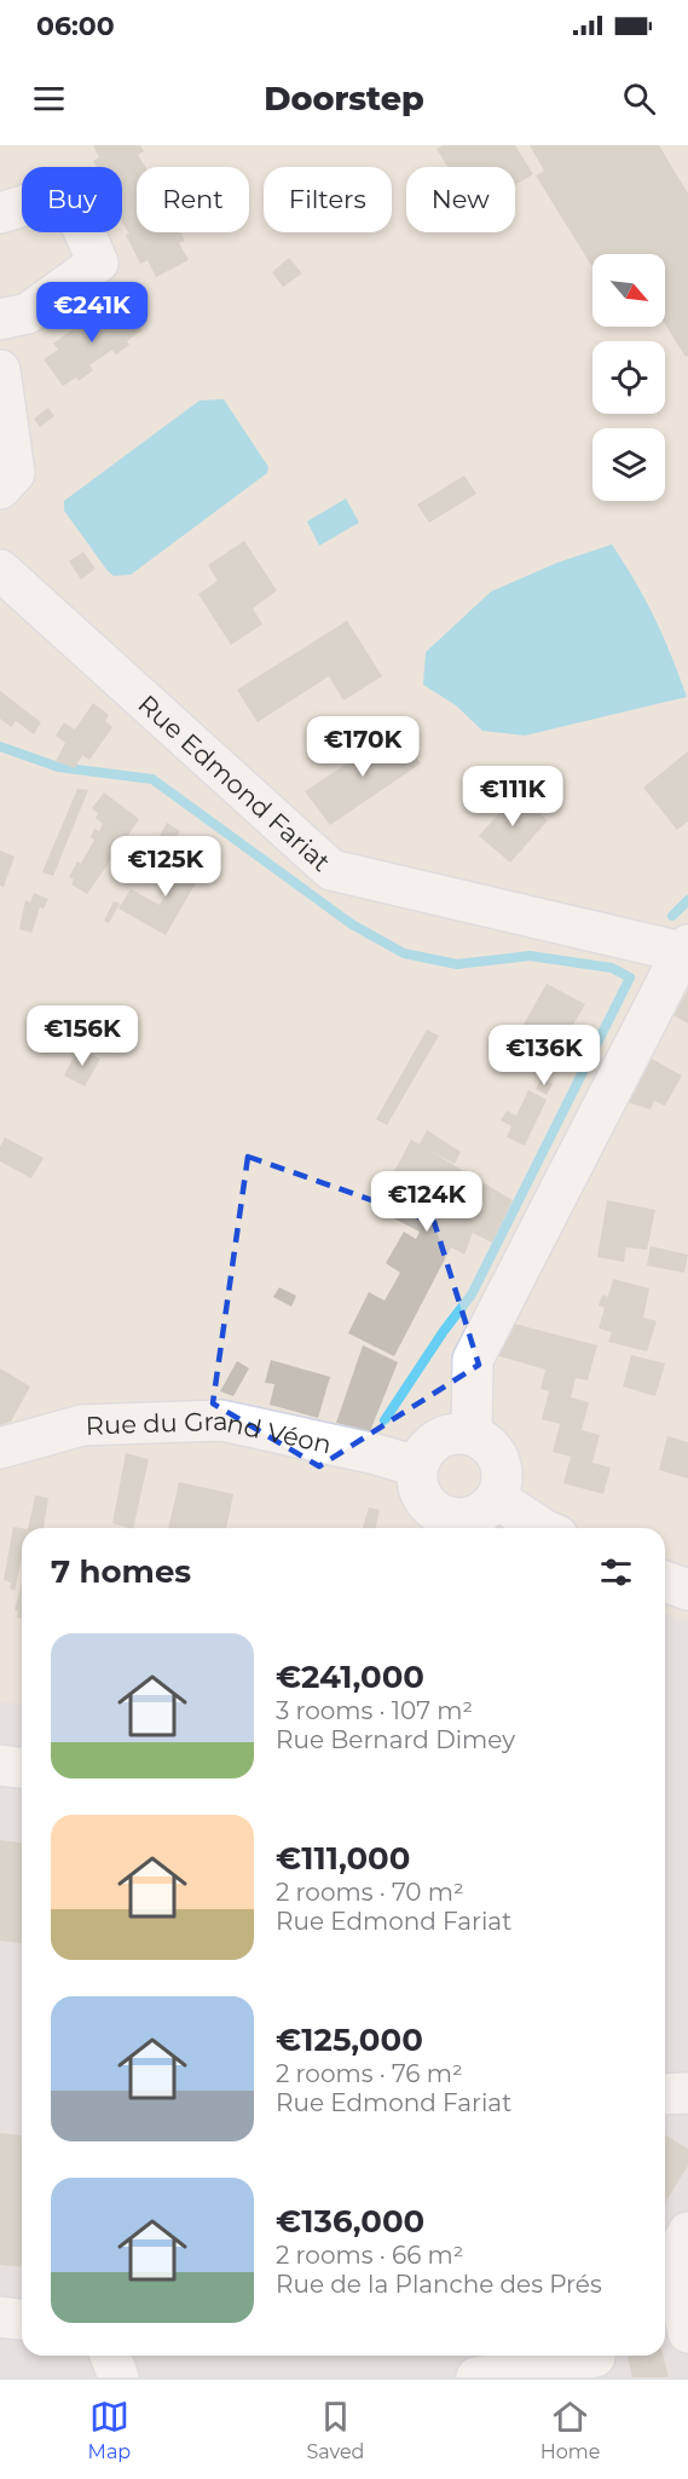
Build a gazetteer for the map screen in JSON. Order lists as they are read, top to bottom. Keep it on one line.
{"streets":{"street":["Rue Edmond Fariat","Rue du Grand Véon"]},"north":"bottom right","page":{"status":"06:00","header":"Doorstep","chip":["Buy","Rent","Filters","New"],"price":["€241K","€170K","€111K","€125K","€156K","€136K","€124K"],"heading":"7 homes","list":[{"name":"€241,000","note":"3 rooms · 107 m² · Rue Bernard Dimey"},{"name":"€111,000","note":"2 rooms · 70 m² · Rue Edmond Fariat"},{"name":"€125,000","note":"2 rooms · 76 m² · Rue Edmond Fariat"},{"name":"€136,000","note":"2 rooms · 66 m² · Rue de la Planche des Prés"}],"tabs":["Map","Saved","Home"]}}
